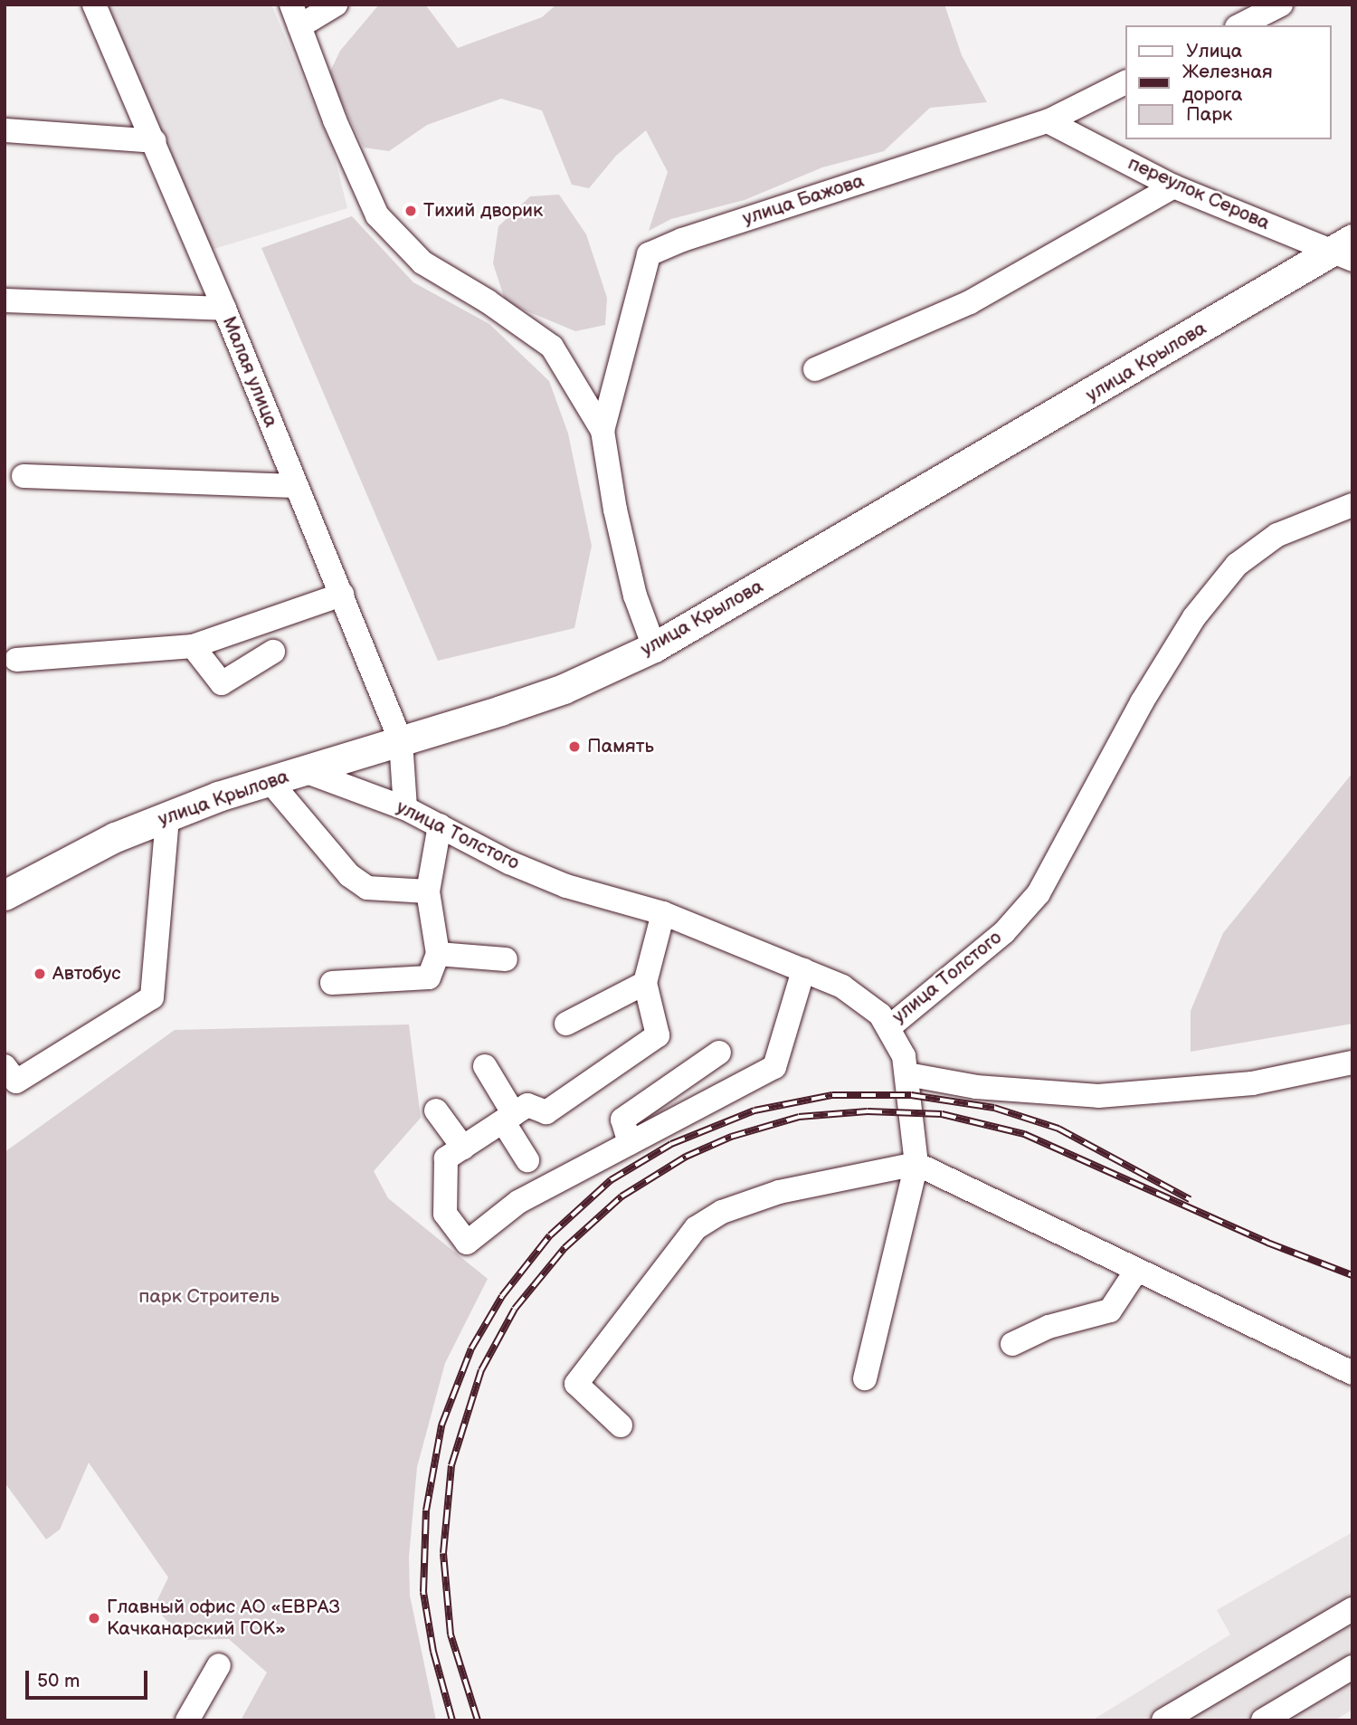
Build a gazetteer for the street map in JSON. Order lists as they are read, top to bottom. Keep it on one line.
{"streets":{"main road":["улица Крылова"],"street":["переулок Серова","улица Бажова","Малая улица","улица Толстого"]},"crossings":[["переулок Серова","улица Бажова"],["переулок Серова","улица Крылова"],["улица Крылова","Малая улица"],["улица Крылова","улица Толстого"],["Малая улица","улица Толстого"]],"parks":["парк Строитель"],"places":["Тихий дворик","Память","Автобус","Главный офис АО «ЕВРАЗ Качканарский ГОК»"],"legend":["Улица","Железная дорога","Парк"],"scale_bar":"50 m"}
